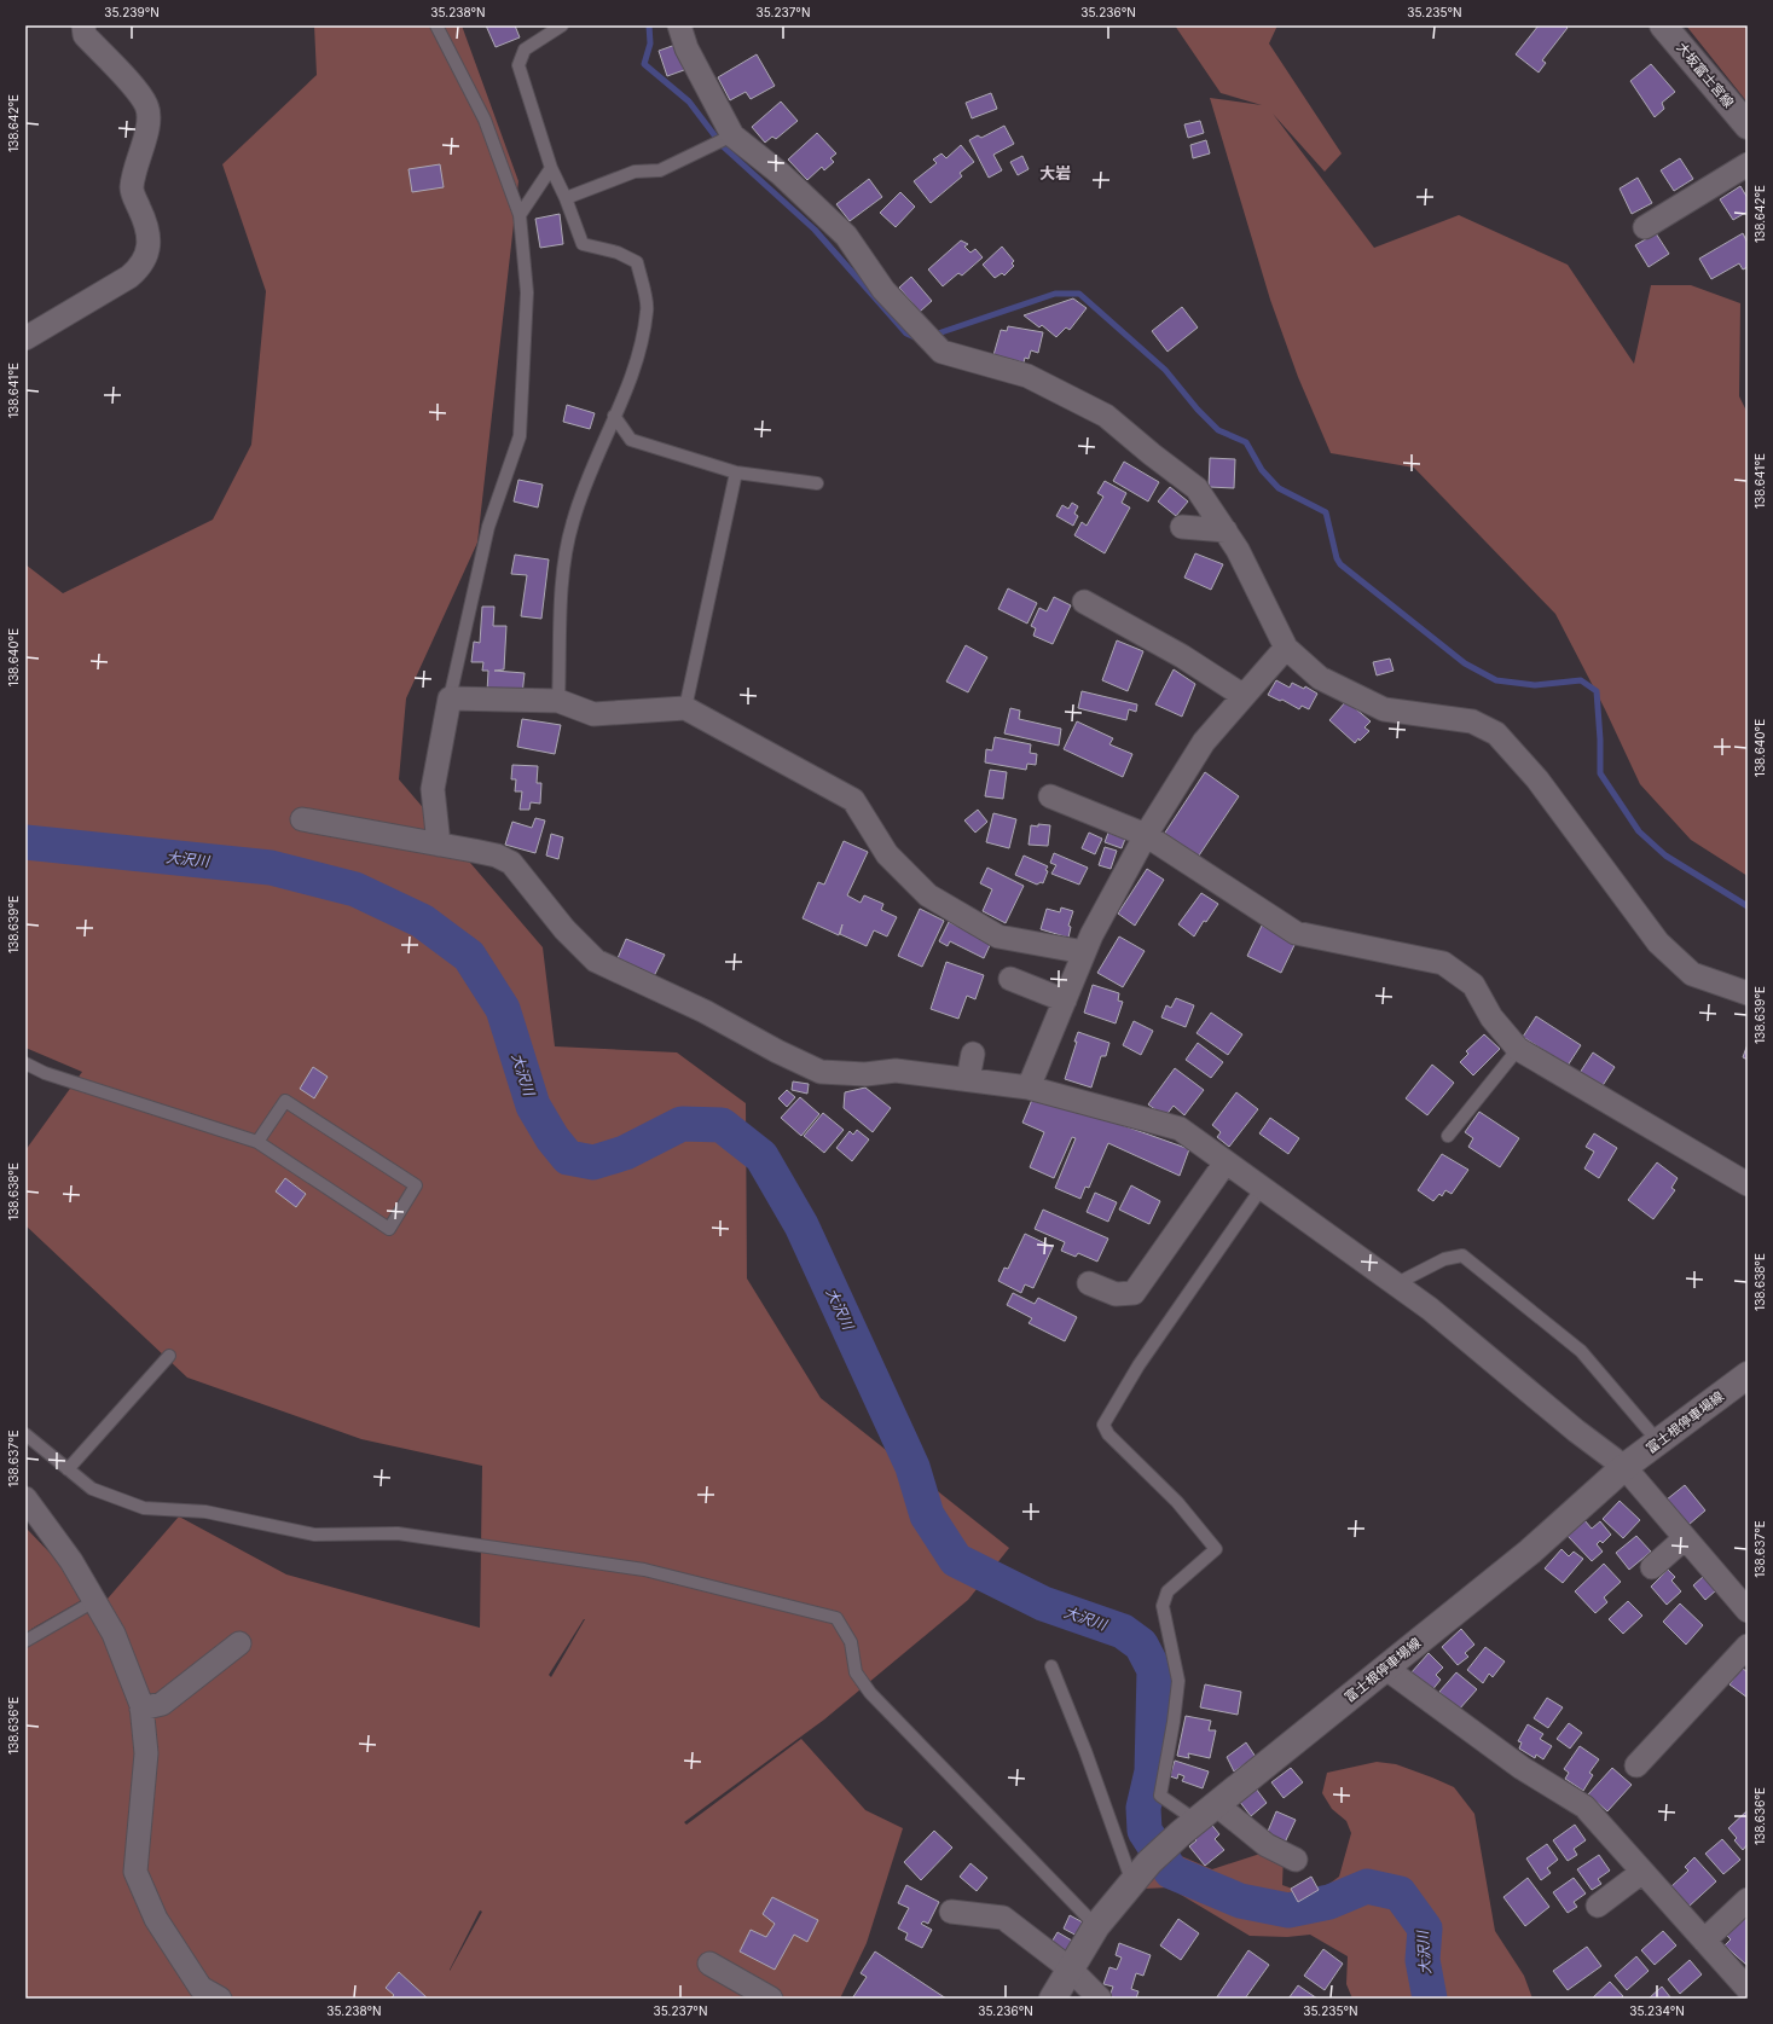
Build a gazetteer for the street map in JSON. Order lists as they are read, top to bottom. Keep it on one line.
{"streets":{"main road":["大坂富士宮線","富士根停車場線"]},"districts":["大岩"],"water":["大沢川"],"coordinates":["35.239°N","35.238°N","35.237°N","35.236°N","35.235°N","138.642°E","138.641°E","138.640°E","138.639°E","138.638°E","138.637°E","138.636°E","35.234°N"]}
